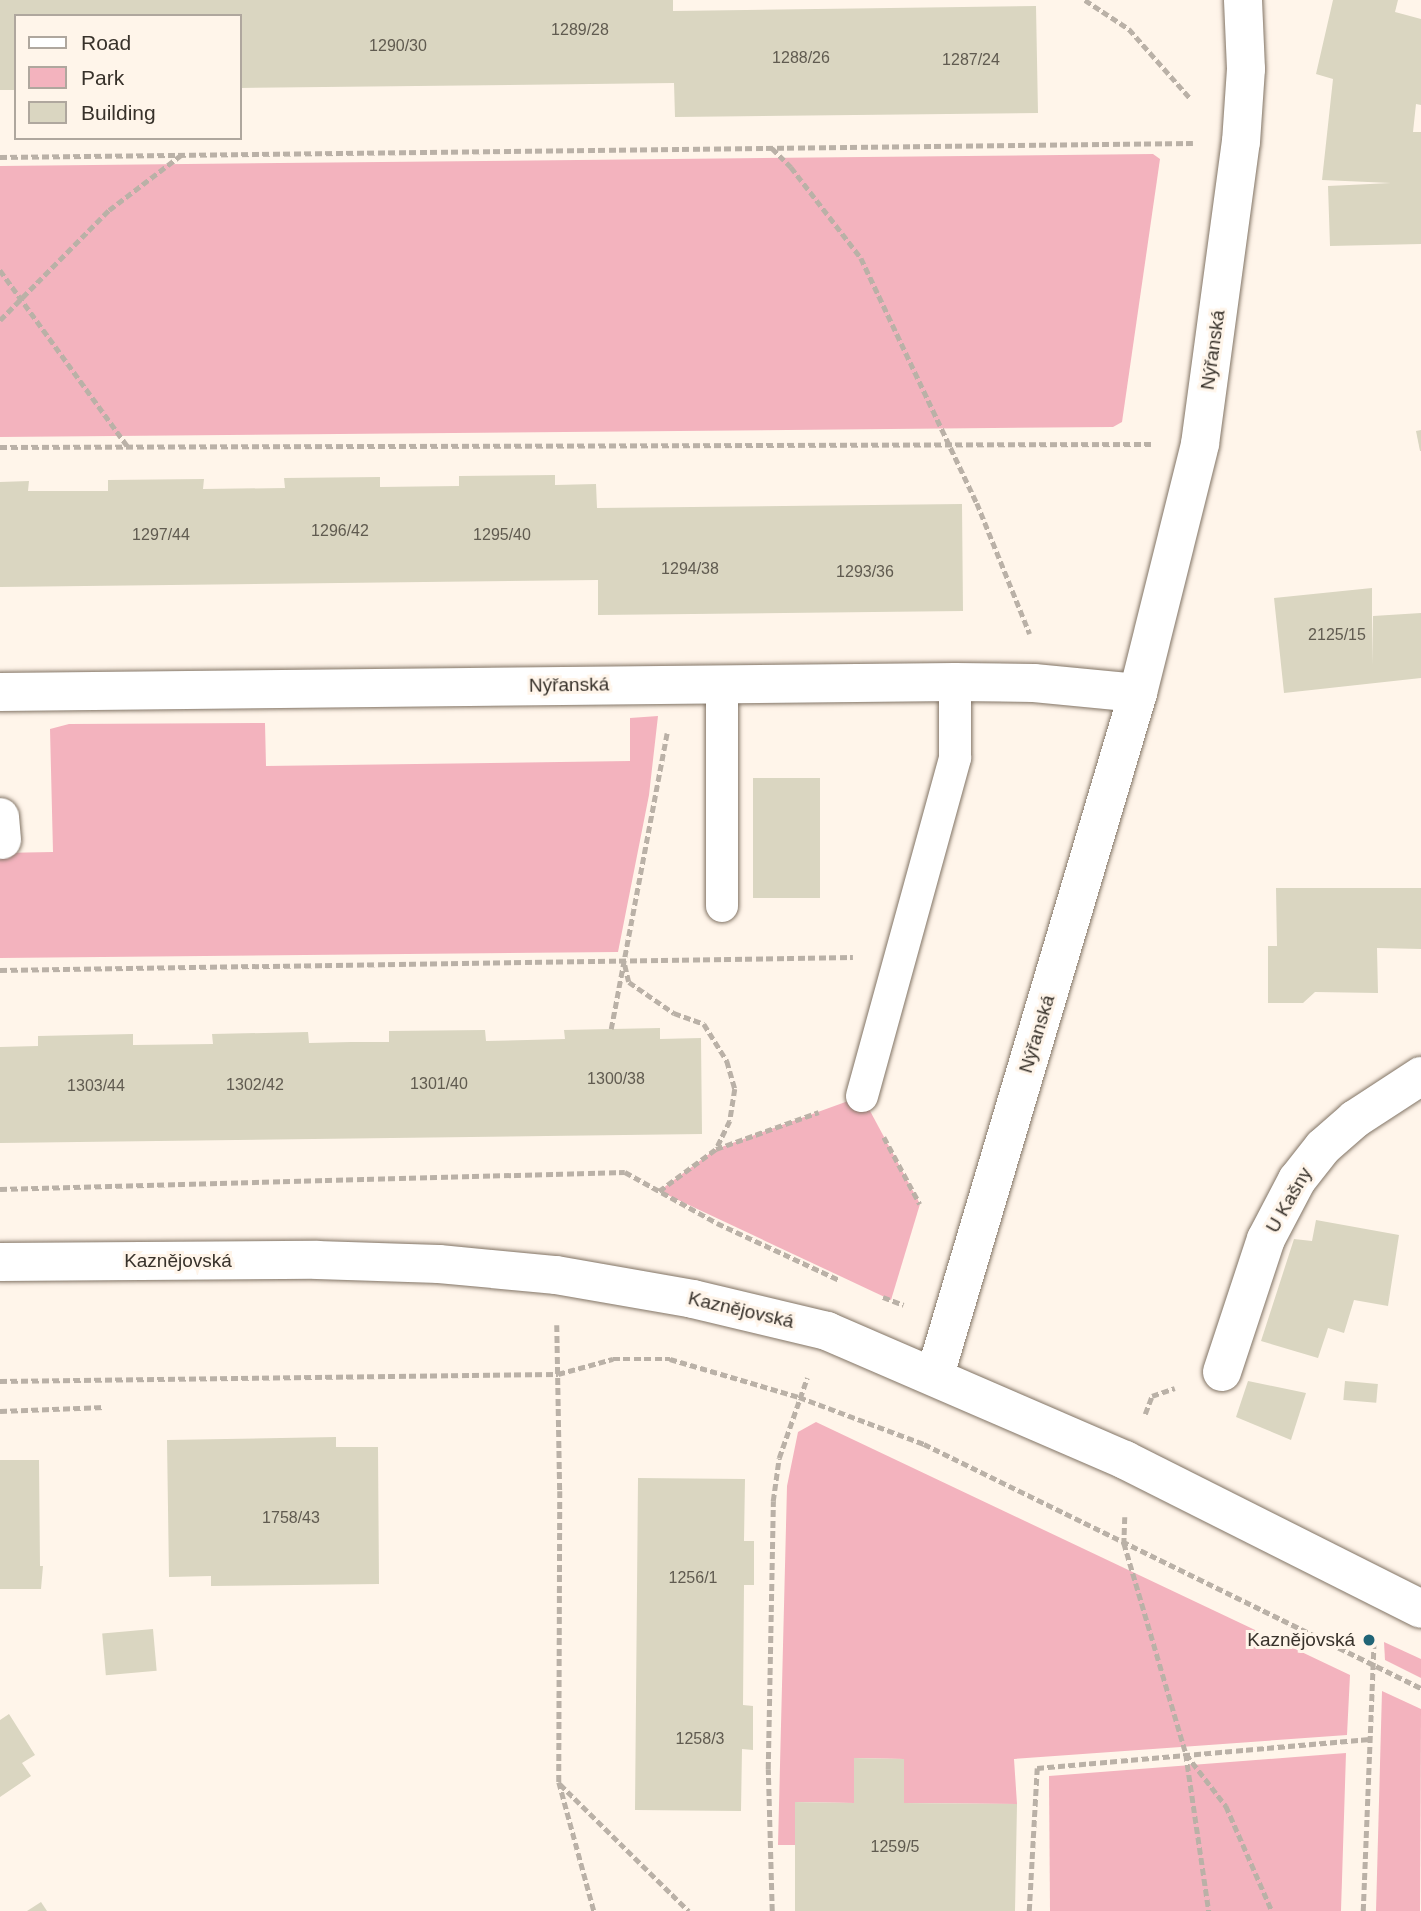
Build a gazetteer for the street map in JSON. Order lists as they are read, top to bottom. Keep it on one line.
{"streets":{"street":["Nýřanská","U Kašny","Kaznějovská"]},"crossings":[["Nýřanská","Kaznějovská"]],"places":["Kaznějovská"],"house_numbers":["1289/28","1290/30","1288/26","1287/24","1296/42","1297/44","1295/40","1294/38","1293/36","2125/15","1300/38","1301/40","1302/42","1303/44","1758/43","1256/1","1258/3","1259/5"],"legend":["Road","Park","Building"]}
